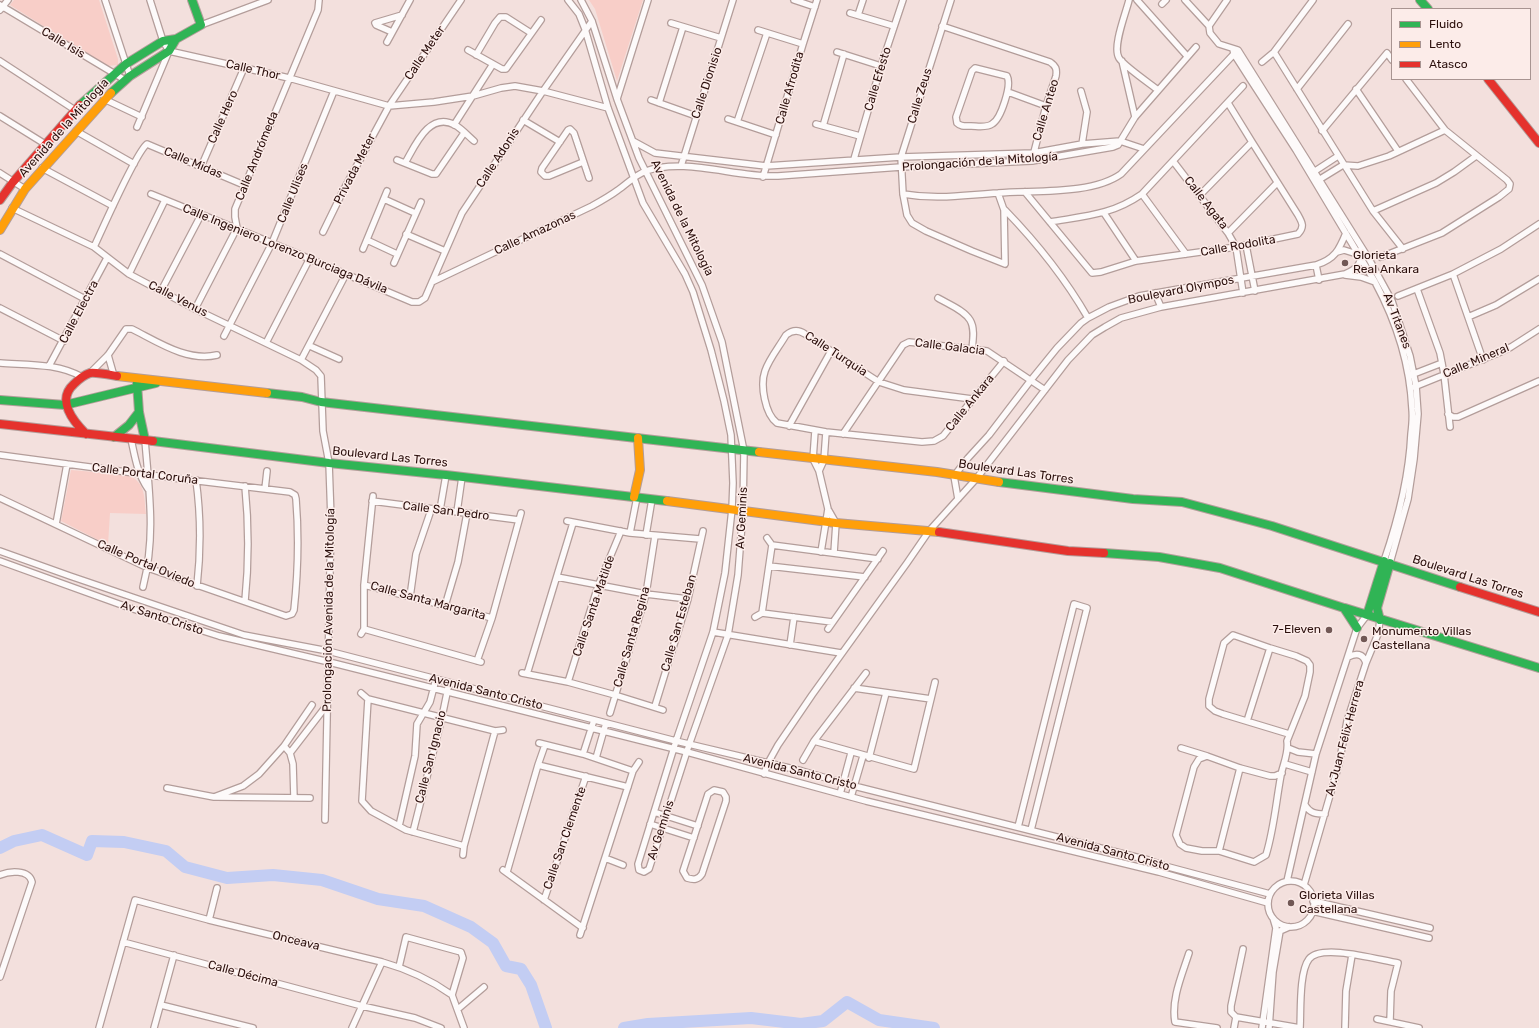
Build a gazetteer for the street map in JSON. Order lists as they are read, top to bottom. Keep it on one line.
{"streets":{"main road":["Avenida de la Mitología","Boulevard Las Torres"],"street":["Calle Isis","Calle Meter","Calle Thor","Calle Efesto","Calle Dionisio","Calle Afrodita","Calle Zeus","Calle Anteo","Calle Hero","Calle Andrómeda","Calle Adonis","Prolongación de la Mitología","Calle Midas","Privada Meter","Calle Ulises","Calle Agata","Calle Amazonas","Calle Rodolita","Calle Ingeniero Lorenzo Burciaga Dávila","Boulevard Olympos","Calle Venus","Calle Electra","Av Titanes","Calle Galacia","Calle Turquia","Calle Mineral","Calle Ankara","Calle Portal Coruña","Calle San Pedro","Av Geminis","Calle Portal Oviedo","Calle Santa Margarita","Calle Santa Matilde","Prolongación Avenida de la Mitología","Av Santo Cristo","Calle San Esteban","Calle Santa Regina","Avenida Santo Cristo","Av.Juan Félix Herrera","Calle San Ignacio","Calle San Clemente","Onceava","Calle Décima"]},"crossings":[["Calle Isis","Avenida de la Mitología"],["Calle Meter","Calle Thor"],["Calle Meter","Privada Meter"],["Calle Thor","Calle Hero"],["Calle Thor","Avenida de la Mitología"],["Calle Thor","Calle Andrómeda"],["Calle Thor","Privada Meter"],["Calle Thor","Calle Ulises"],["Calle Efesto","Prolongación de la Mitología"],["Calle Dionisio","Prolongación de la Mitología"],["Calle Afrodita","Prolongación de la Mitología"],["Calle Zeus","Calle Anteo"],["Calle Zeus","Prolongación de la Mitología"],["Calle Anteo","Prolongación de la Mitología"],["Calle Hero","Calle Midas"],["Avenida de la Mitología","Calle Adonis"],["Avenida de la Mitología","Prolongación de la Mitología"],["Avenida de la Mitología","Calle Amazonas"],["Avenida de la Mitología","Calle Venus"],["Avenida de la Mitología","Boulevard Las Torres"],["Avenida de la Mitología","Av Geminis"],["Calle Andrómeda","Calle Midas"],["Calle Andrómeda","Calle Ingeniero Lorenzo Burciaga Dávila"],["Calle Adonis","Calle Amazonas"],["Calle Adonis","Calle Ingeniero Lorenzo Burciaga Dávila"],["Prolongación de la Mitología","Calle Amazonas"],["Calle Ulises","Calle Ingeniero Lorenzo Burciaga Dávila"],["Calle Ulises","Calle Venus"],["Calle Agata","Calle Rodolita"],["Calle Agata","Boulevard Olympos"],["Boulevard Olympos","Av Titanes"],["Boulevard Olympos","Calle Galacia"],["Boulevard Olympos","Boulevard Las Torres"],["Boulevard Olympos","Avenida Santo Cristo"],["Calle Venus","Calle Electra"],["Calle Venus","Boulevard Las Torres"],["Calle Venus","Prolongación Avenida de la Mitología"],["Av Titanes","Calle Mineral"],["Av Titanes","Boulevard Las Torres"],["Calle Galacia","Calle Turquia"],["Calle Galacia","Calle Ankara"],["Calle Turquia","Calle Ankara"],["Boulevard Las Torres","Av Geminis"],["Boulevard Las Torres","Prolongación Avenida de la Mitología"],["Boulevard Las Torres","Av.Juan Félix Herrera"],["Calle Portal Coruña","Calle Portal Oviedo"],["Calle San Pedro","Calle Santa Margarita"],["Av Geminis","Avenida Santo Cristo"],["Prolongación Avenida de la Mitología","Av Santo Cristo"],["Prolongación Avenida de la Mitología","Avenida Santo Cristo"],["Av Santo Cristo","Avenida Santo Cristo"],["Avenida Santo Cristo","Av.Juan Félix Herrera"],["Avenida Santo Cristo","Calle San Ignacio"],["Onceava","Calle Décima"]],"places":["Glorieta Real Ankara","7-Eleven","Monumento Villas Castellana","Glorieta Villas Castellana"],"legend":["Fluido","Lento","Atasco"]}
